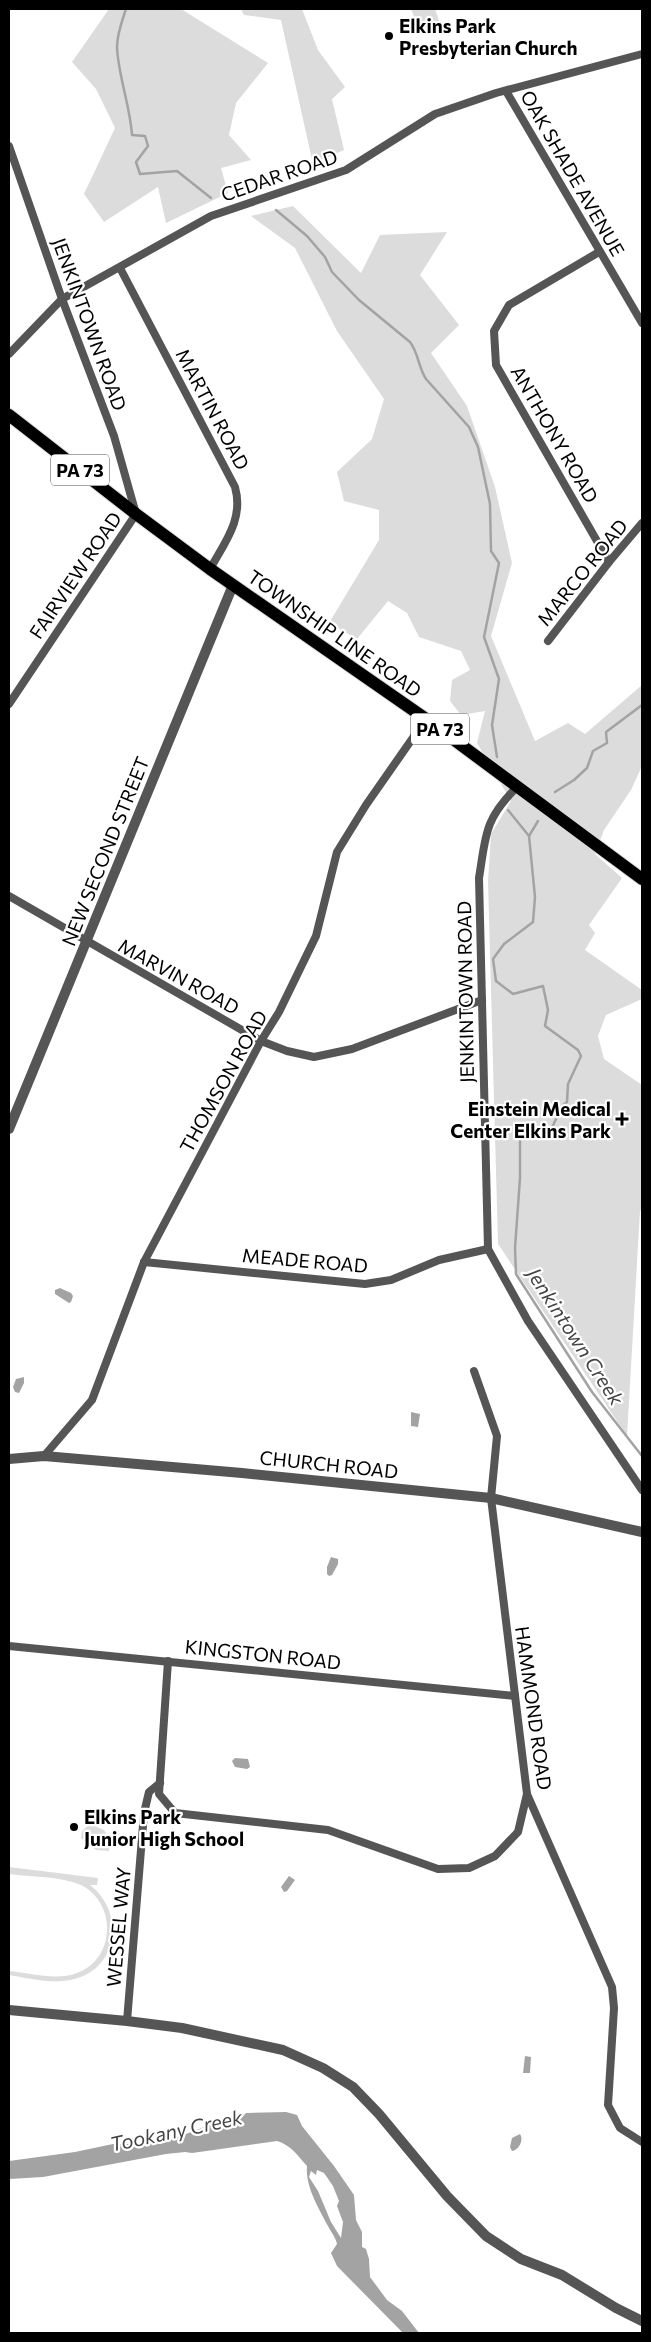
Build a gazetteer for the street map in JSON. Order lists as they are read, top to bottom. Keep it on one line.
{"streets":{"main road":["PA 73","TOWNSHIP LINE ROAD"],"street":["OAK SHADE AVENUE","CEDAR ROAD","JENKINTOWN ROAD","MARTIN ROAD","ANTHONY ROAD","MARCO ROAD","FAIRVIEW ROAD","NEW SECOND STREET","MARVIN ROAD","THOMSON ROAD","MEADE ROAD","CHURCH ROAD","KINGSTON ROAD","HAMMOND ROAD","WESSEL WAY"]},"crossings":[["OAK SHADE AVENUE","CEDAR ROAD"],["OAK SHADE AVENUE","ANTHONY ROAD"],["CEDAR ROAD","JENKINTOWN ROAD"],["CEDAR ROAD","MARTIN ROAD"],["JENKINTOWN ROAD","FAIRVIEW ROAD"],["JENKINTOWN ROAD","TOWNSHIP LINE ROAD"],["JENKINTOWN ROAD","MARVIN ROAD"],["JENKINTOWN ROAD","MEADE ROAD"],["MARTIN ROAD","TOWNSHIP LINE ROAD"],["ANTHONY ROAD","MARCO ROAD"],["FAIRVIEW ROAD","TOWNSHIP LINE ROAD"],["TOWNSHIP LINE ROAD","NEW SECOND STREET"],["TOWNSHIP LINE ROAD","THOMSON ROAD"],["NEW SECOND STREET","MARVIN ROAD"],["MARVIN ROAD","THOMSON ROAD"],["THOMSON ROAD","MEADE ROAD"],["THOMSON ROAD","CHURCH ROAD"],["CHURCH ROAD","HAMMOND ROAD"],["KINGSTON ROAD","HAMMOND ROAD"]],"water":["Jenkintown Creek","Tookany Creek"],"places":{"other":["Elkins Park Presbyterian Church","Elkins Park Junior High School"],"health":["Einstein Medical Center Elkins Park"]}}
